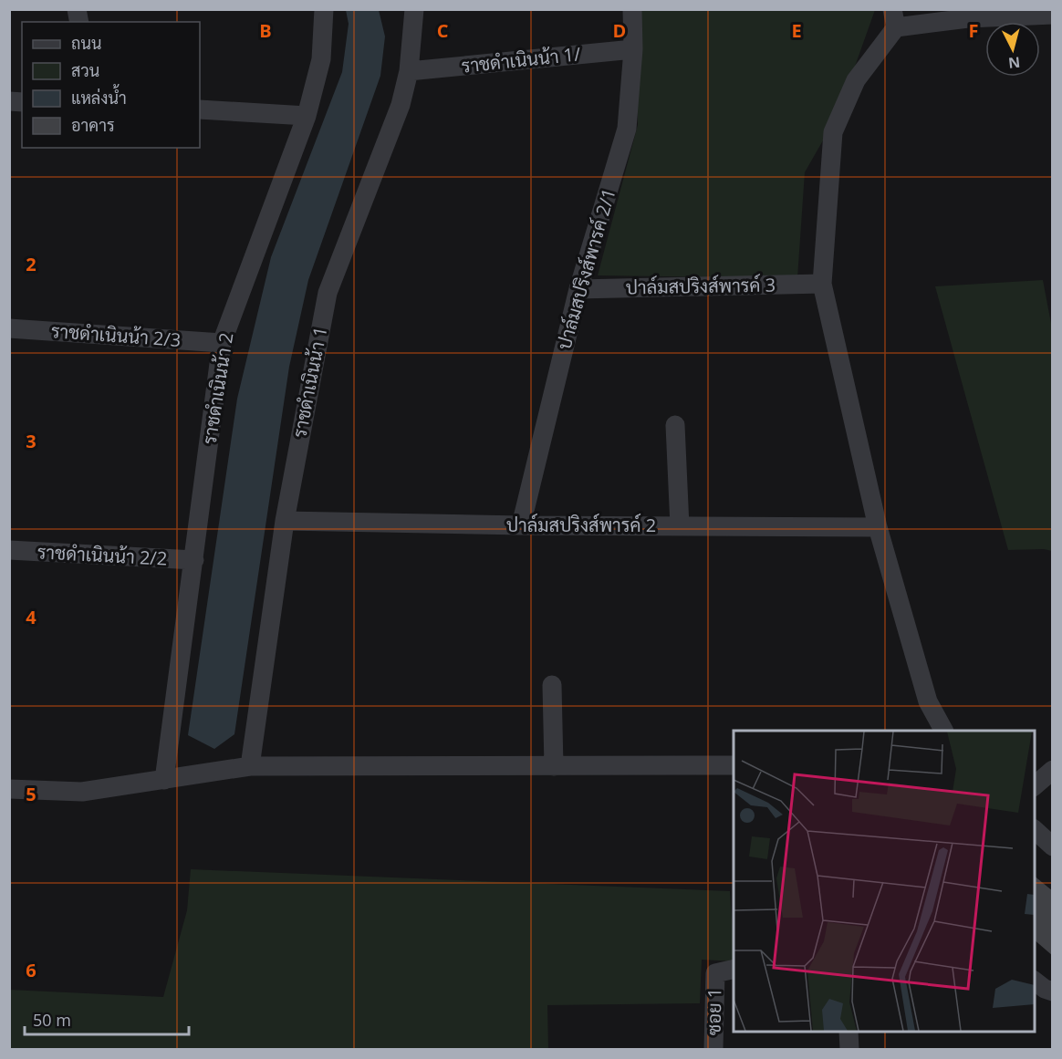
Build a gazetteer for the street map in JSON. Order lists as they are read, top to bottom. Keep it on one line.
{"streets":{"street":["ราชดำเนินน้า 1/","ปาล์มสปริงส์พารค์ 2/1","ปาล์มสปริงส์พารค์ 3","ราชดำเนินน้า 2/3","ราชดำเนินน้า 1","ราชดำเนินน้า 2","ปาล์มสปริงส์พารค์ 2","ราชดำเนินน้า 2/2","ซอย 1"]},"crossings":[["ราชดำเนินน้า 1/","ปาล์มสปริงส์พารค์ 2/1"],["ราชดำเนินน้า 1/","ราชดำเนินน้า 1"],["ปาล์มสปริงส์พารค์ 2/1","ปาล์มสปริงส์พารค์ 3"],["ปาล์มสปริงส์พารค์ 2/1","ปาล์มสปริงส์พารค์ 2"],["ราชดำเนินน้า 2/3","ราชดำเนินน้า 2"],["ราชดำเนินน้า 1","ปาล์มสปริงส์พารค์ 2"],["ราชดำเนินน้า 2","ราชดำเนินน้า 2/2"]],"legend":["ถนน","สวน","แหล่งน้ำ","อาคาร"],"scale_bar":"50 m","north":"bottom","grid":{"columns":["B","C","D","E","F"],"rows":["2","3","4","5","6"]}}
